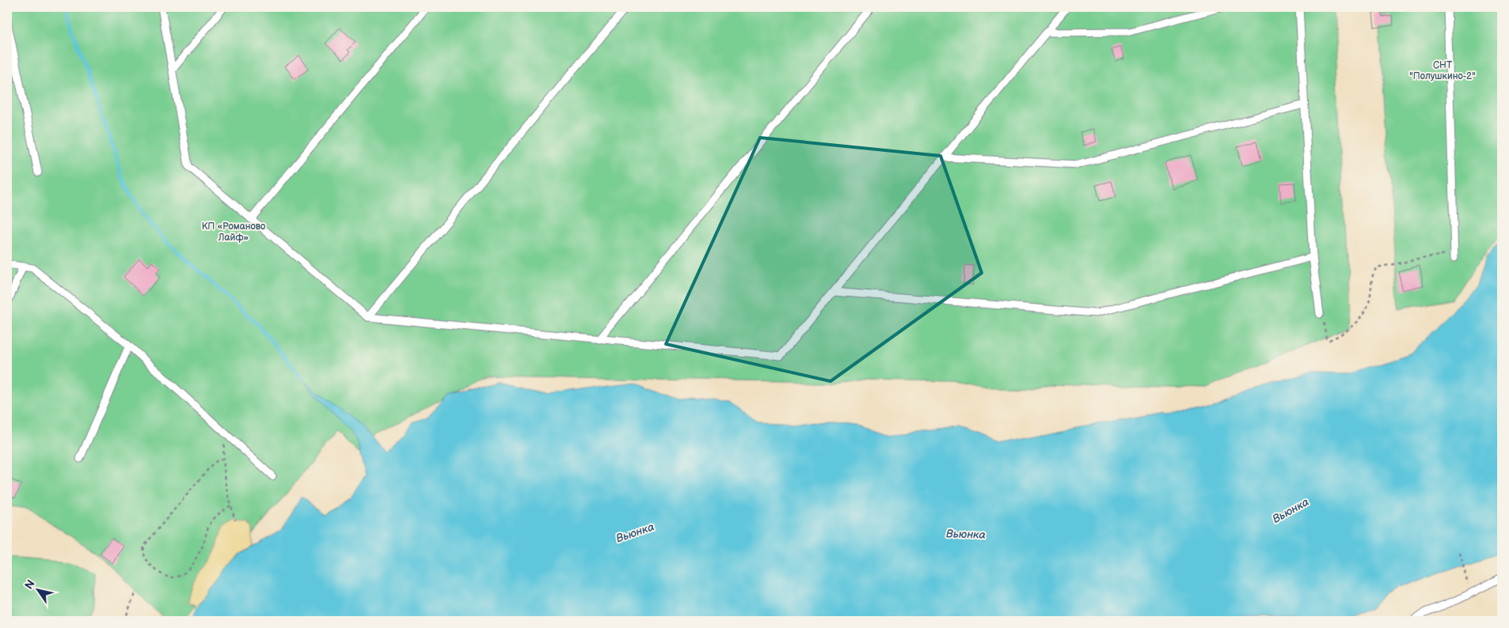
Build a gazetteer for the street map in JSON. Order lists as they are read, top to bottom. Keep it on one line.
{"water":["Вьюнка"],"parks":["СНТ \"Полушкино-2\"","КП «Романово Лайф»"],"north":"top left"}
